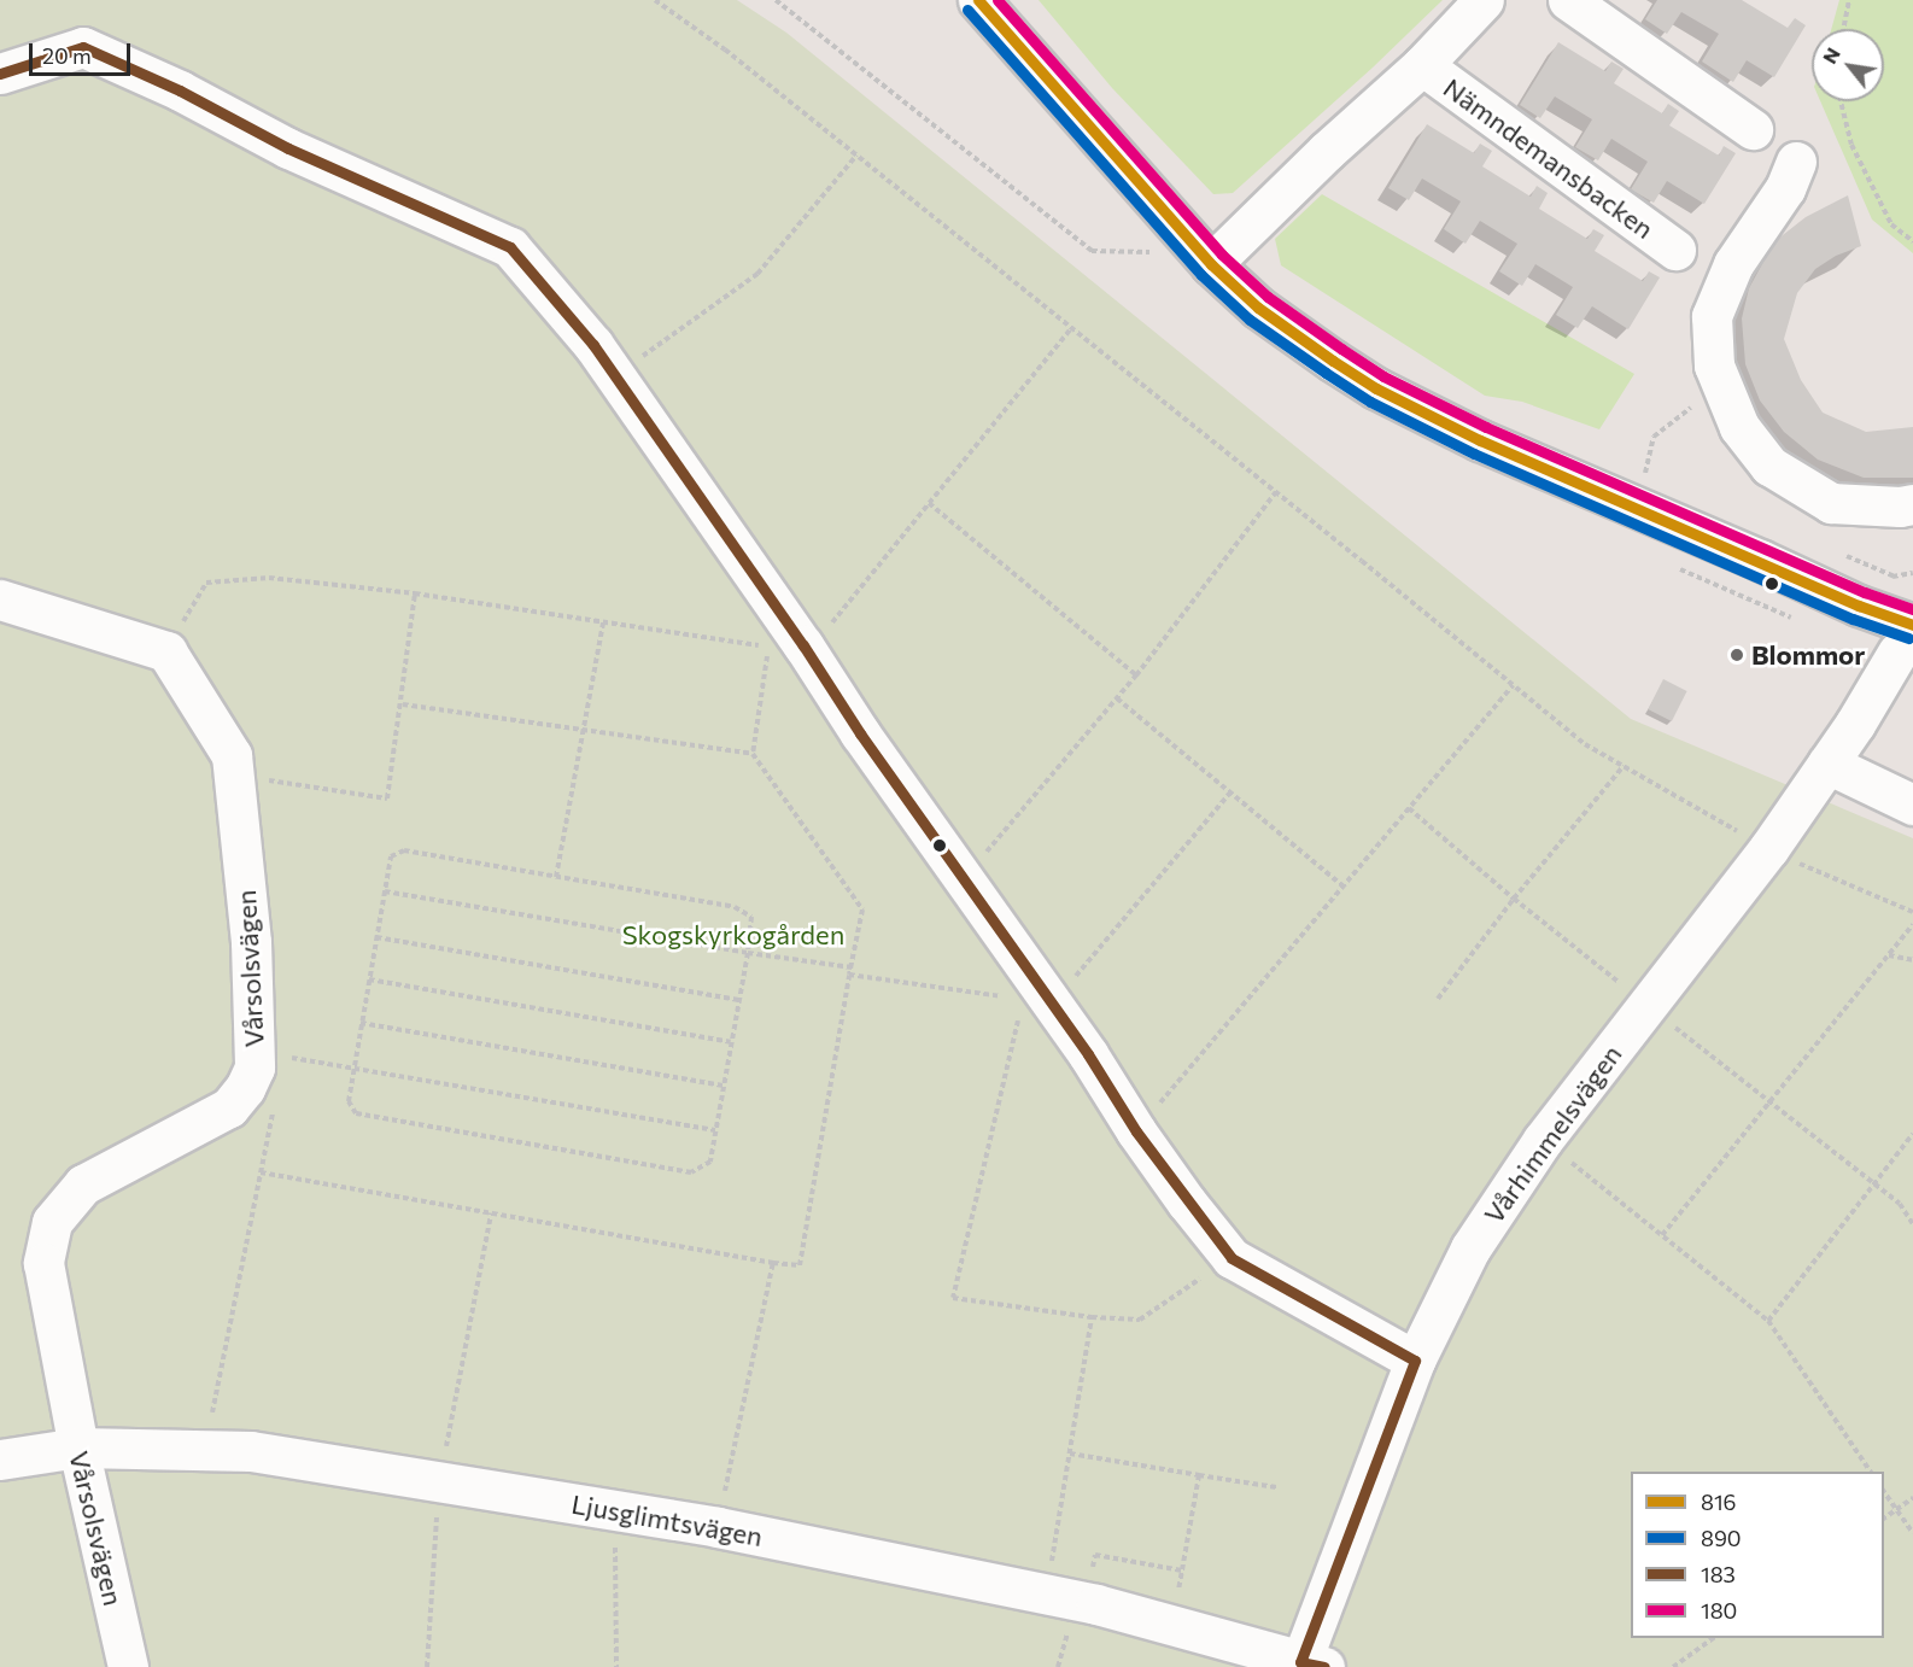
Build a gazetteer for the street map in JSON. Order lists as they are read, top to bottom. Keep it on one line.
{"streets":{"street":["Nämndemansbacken","Vårsolsvägen","Vårhimmelsvägen","Ljusglimtsvägen"]},"crossings":[["Vårsolsvägen","Ljusglimtsvägen"],["Vårhimmelsvägen","Ljusglimtsvägen"]],"parks":["Skogskyrkogården"],"places":["Blommor"],"lines":["transit line 816","transit line 180","transit line 890","transit line 183"],"legend":["816","890","183","180"],"scale_bar":"20 m","north":"top left"}
